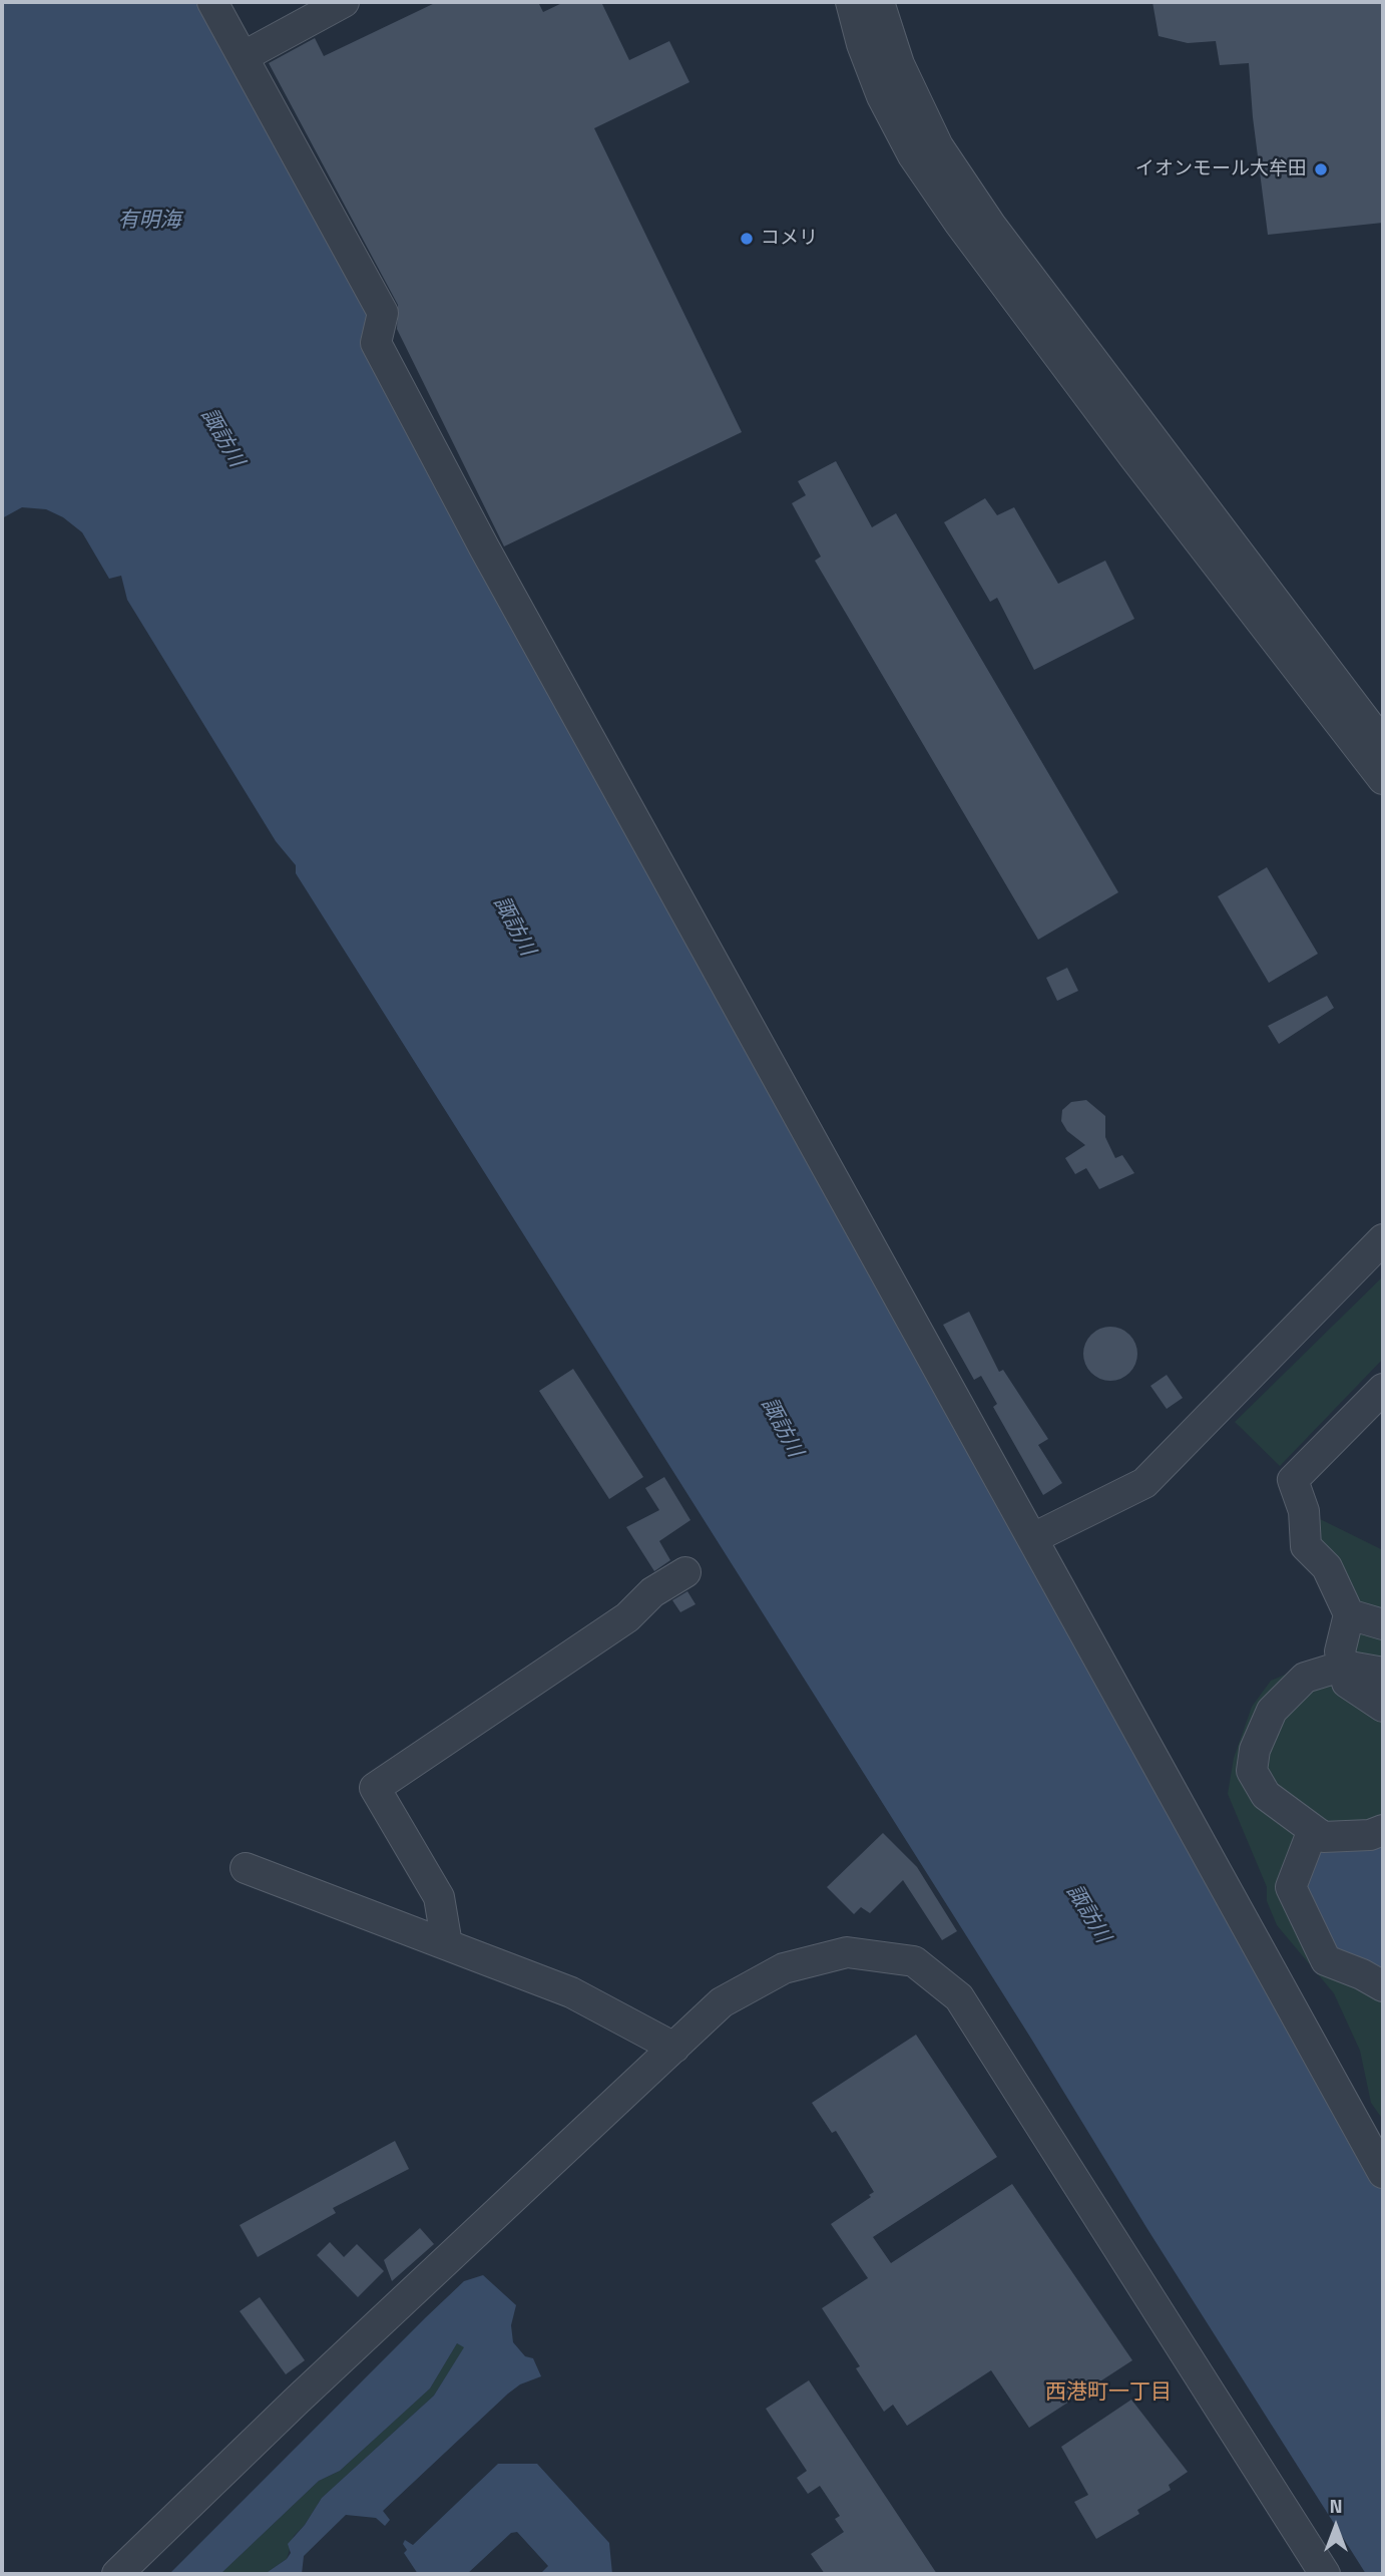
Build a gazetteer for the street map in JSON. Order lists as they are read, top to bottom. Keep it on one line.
{"districts":["西港町一丁目"],"water":["有明海","諏訪川"],"places":["イオンモール大牟田","コメリ"],"north":"top"}
